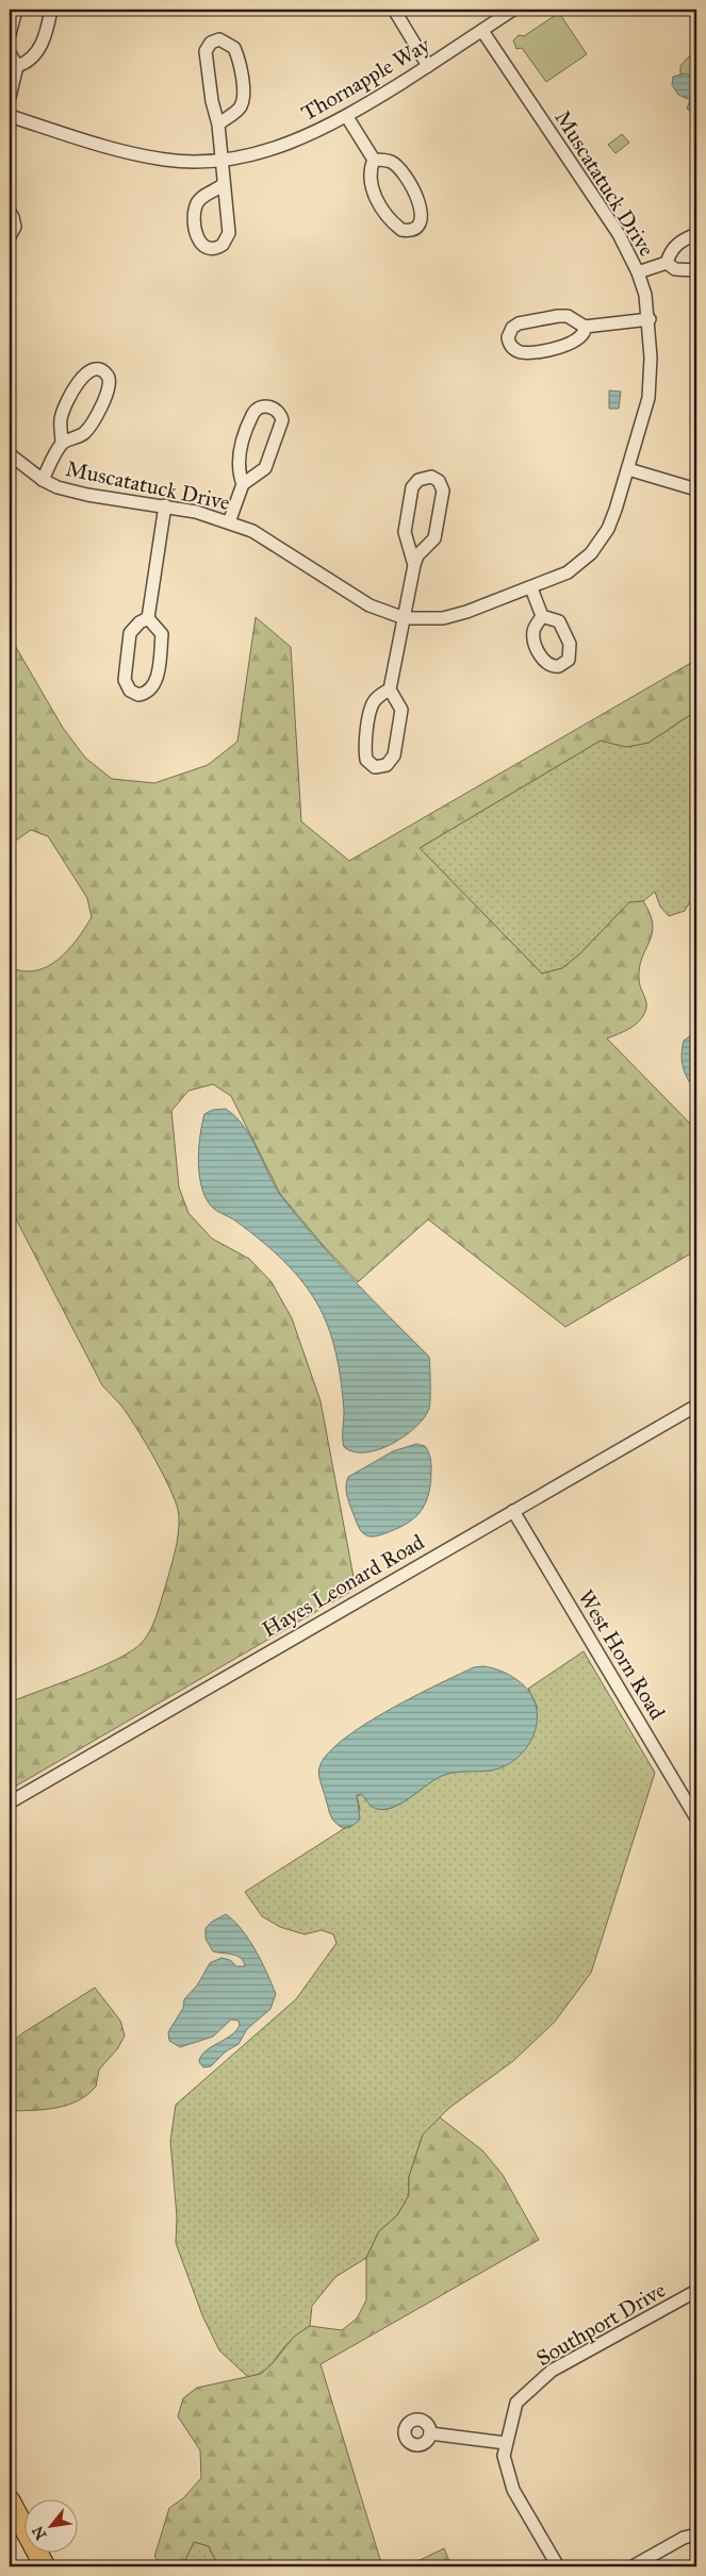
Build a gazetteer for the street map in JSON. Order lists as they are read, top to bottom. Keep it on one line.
{"streets":{"street":["Thornapple Way","Muscatatuck Drive","Hayes Leonard Road","West Horn Road","Southport Drive"]},"crossings":[["Thornapple Way","Muscatatuck Drive"],["Hayes Leonard Road","West Horn Road"]],"north":"bottom left"}
